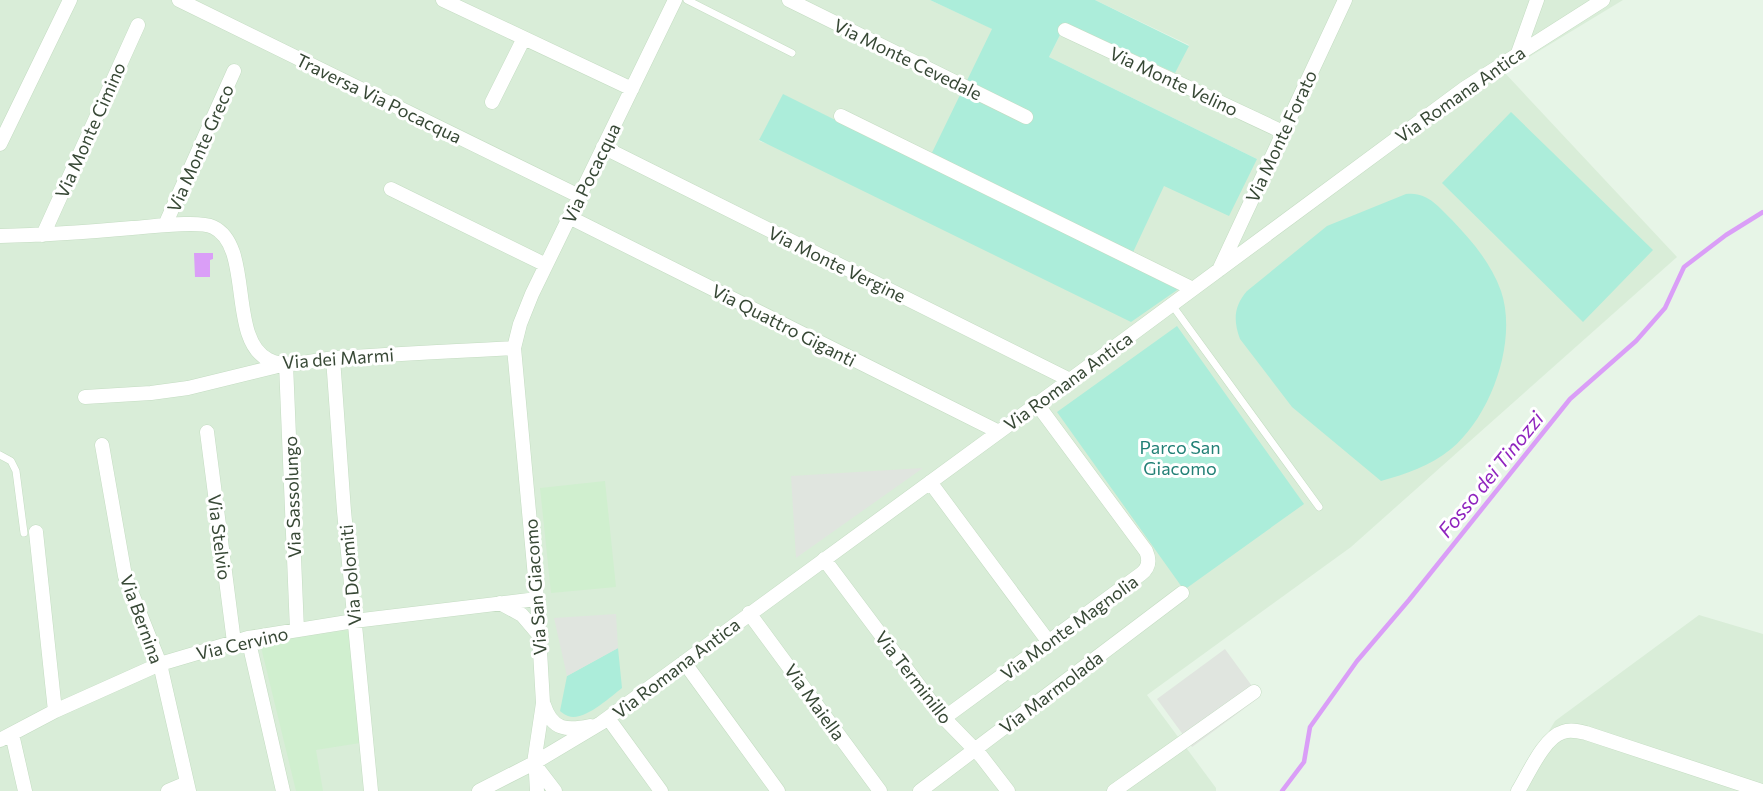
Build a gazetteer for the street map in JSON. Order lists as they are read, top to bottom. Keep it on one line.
{"streets":{"street":["Via Monte Cevedale","Via Monte Velino","Via Romana Antica","Traversa Via Pocacqua","Via Monte Cimino","Via Monte Forato","Via Monte Greco","Via Pocacqua","Via Monte Vergine","Via Quattro Giganti","Via dei Marmi","Via Sassolungo","Via Stelvio","Via Dolomiti","Via San Giacomo","Via Bernina","Via Monte Magnolia","Via Cervino","Via Terminillo","Via Marmolada","Via Maiella"]},"crossings":[["Via Monte Velino","Via Monte Forato"],["Via Romana Antica","Via Monte Forato"],["Via Romana Antica","Via Monte Vergine"],["Via Romana Antica","Via Quattro Giganti"],["Via Romana Antica","Via San Giacomo"],["Via Romana Antica","Via Monte Magnolia"],["Via Romana Antica","Via Terminillo"],["Via Romana Antica","Via Maiella"],["Traversa Via Pocacqua","Via Pocacqua"],["Via Monte Cimino","Via dei Marmi"],["Via Monte Greco","Via dei Marmi"],["Via Pocacqua","Via Monte Vergine"],["Via Pocacqua","Via Quattro Giganti"],["Via Pocacqua","Via dei Marmi"],["Via Pocacqua","Via San Giacomo"],["Via dei Marmi","Via Sassolungo"],["Via dei Marmi","Via Dolomiti"],["Via dei Marmi","Via San Giacomo"],["Via Sassolungo","Via Cervino"],["Via Stelvio","Via Cervino"],["Via Dolomiti","Via Cervino"],["Via San Giacomo","Via Cervino"],["Via Bernina","Via Cervino"],["Via Monte Magnolia","Via Terminillo"],["Via Terminillo","Via Marmolada"]],"water":["Fosso dei Tinozzi"],"parks":["Parco San Giacomo"]}
